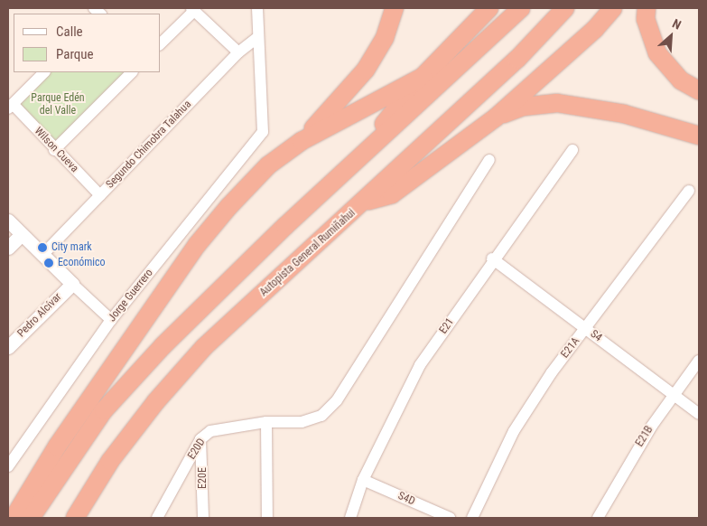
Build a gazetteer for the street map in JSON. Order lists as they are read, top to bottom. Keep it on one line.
{"streets":{"highway":["Autopista General Rumiñahui"],"street":["Segundo Chimobra Talahua","Wilson Cueva","Jorge Guerrero","Pedro Alcívar","E21","S4","E21A","E21B","E20D","E20E","S4D"]},"crossings":[["Segundo Chimobra Talahua","Wilson Cueva"],["Segundo Chimobra Talahua","Jorge Guerrero"],["E21","S4"],["E21","S4D"],["S4","E21A"],["S4","E21B"],["E20D","E20E"]],"parks":["Parque Edén del Valle"],"places":["City mark","Económico"],"legend":["Calle","Parque"],"north":"top right"}
